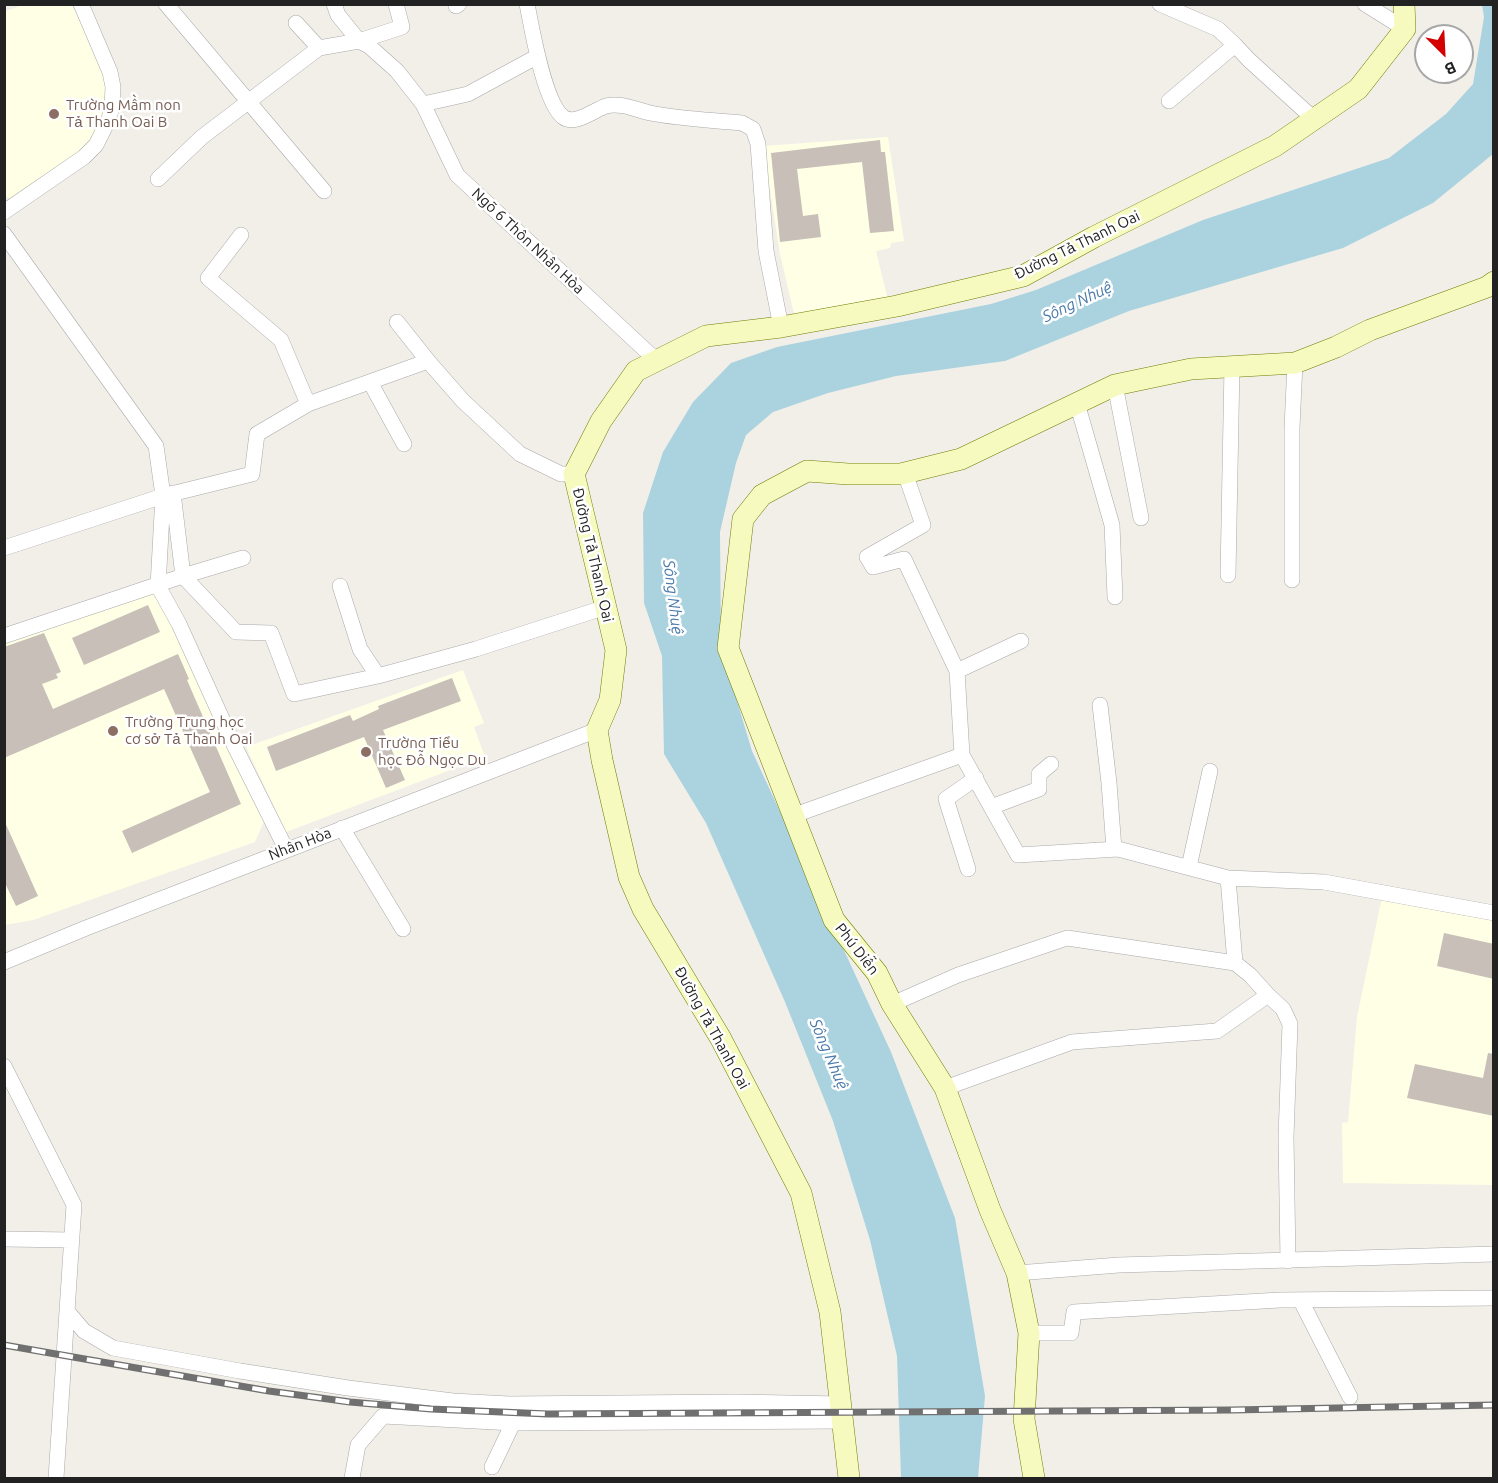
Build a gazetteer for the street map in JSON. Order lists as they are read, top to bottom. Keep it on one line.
{"streets":{"street":["Ngõ 6 Thôn Nhân Hòa","Đường Tả Thanh Oai","Nhân Hòa","Phú Diễn"]},"crossings":[["Ngõ 6 Thôn Nhân Hòa","Đường Tả Thanh Oai"],["Đường Tả Thanh Oai","Nhân Hòa"]],"water":["Sông Nhuệ"],"places":["Trường Mầm non Tả Thanh Oai B","Trường Trung học cơ sở Tả Thanh Oai","Trường Tiểu học Đỗ Ngọc Du"],"north":"bottom right"}
